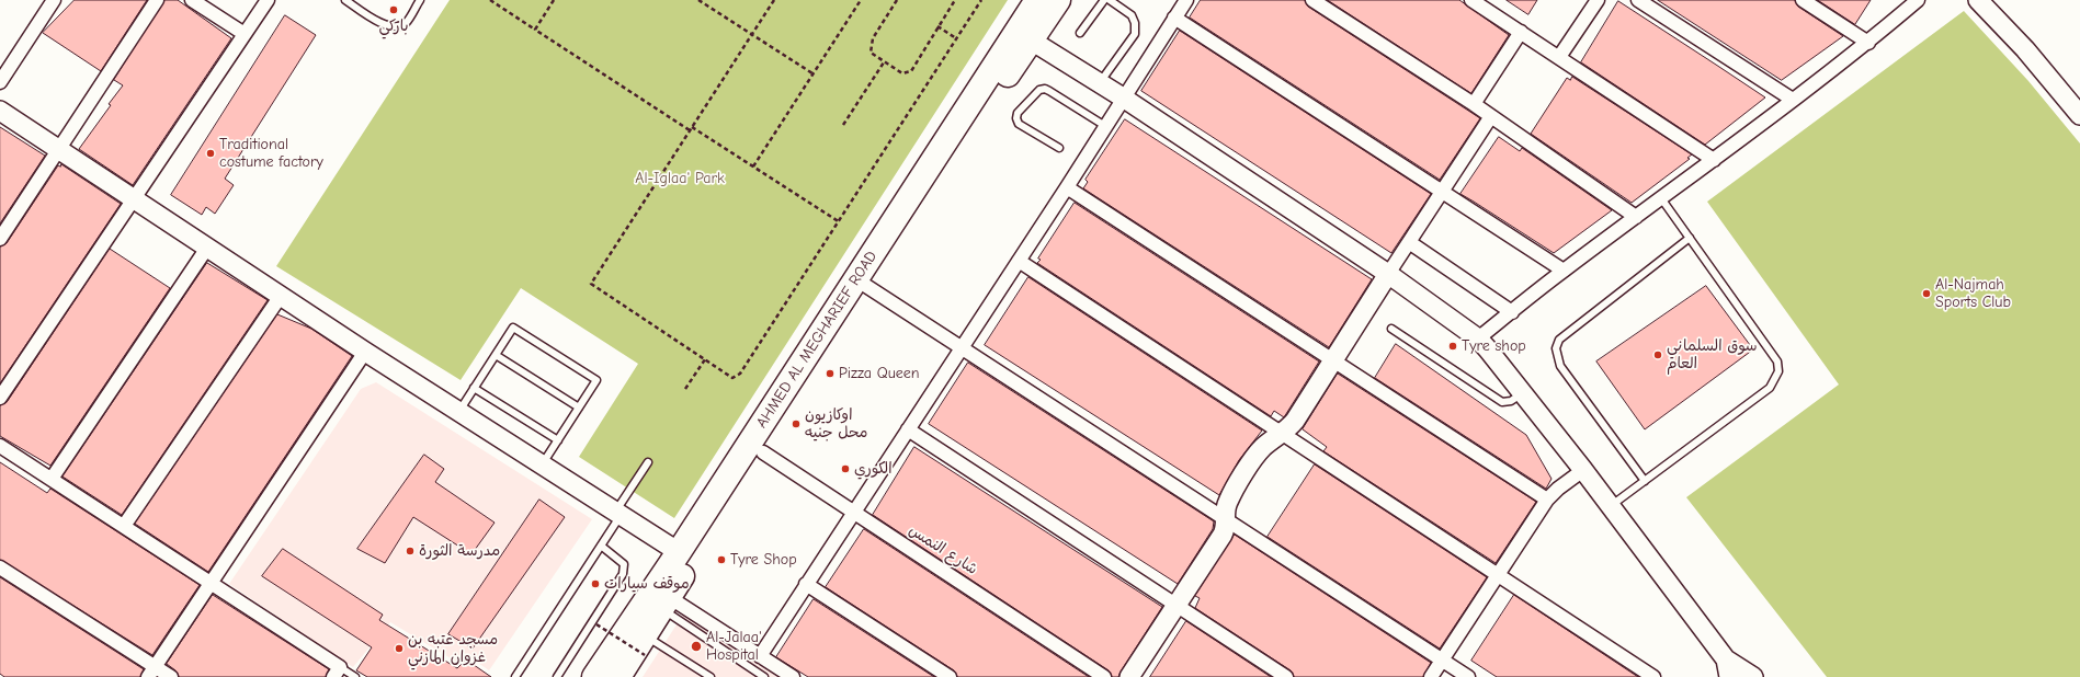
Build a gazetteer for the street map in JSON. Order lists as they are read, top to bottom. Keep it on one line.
{"streets":{"highway":["AHMED AL MEGHARIEF ROAD"],"street":["شارع النمس"]},"crossings":[["AHMED AL MEGHARIEF ROAD","شارع النمس"]],"parks":["Al-Iglaa' Park"],"places":["باركي","Traditional costume factory","Al-Najmah Sports Club","Tyre shop","سوق السلماني العام","Pizza Queen","اوكازيون محل جنيه","الكوري","مدرسة الثورة","Tyre Shop","موقف سيارات","Al-Jalaa' Hospital","مسجد عتبه بن غزوان المازني"]}
